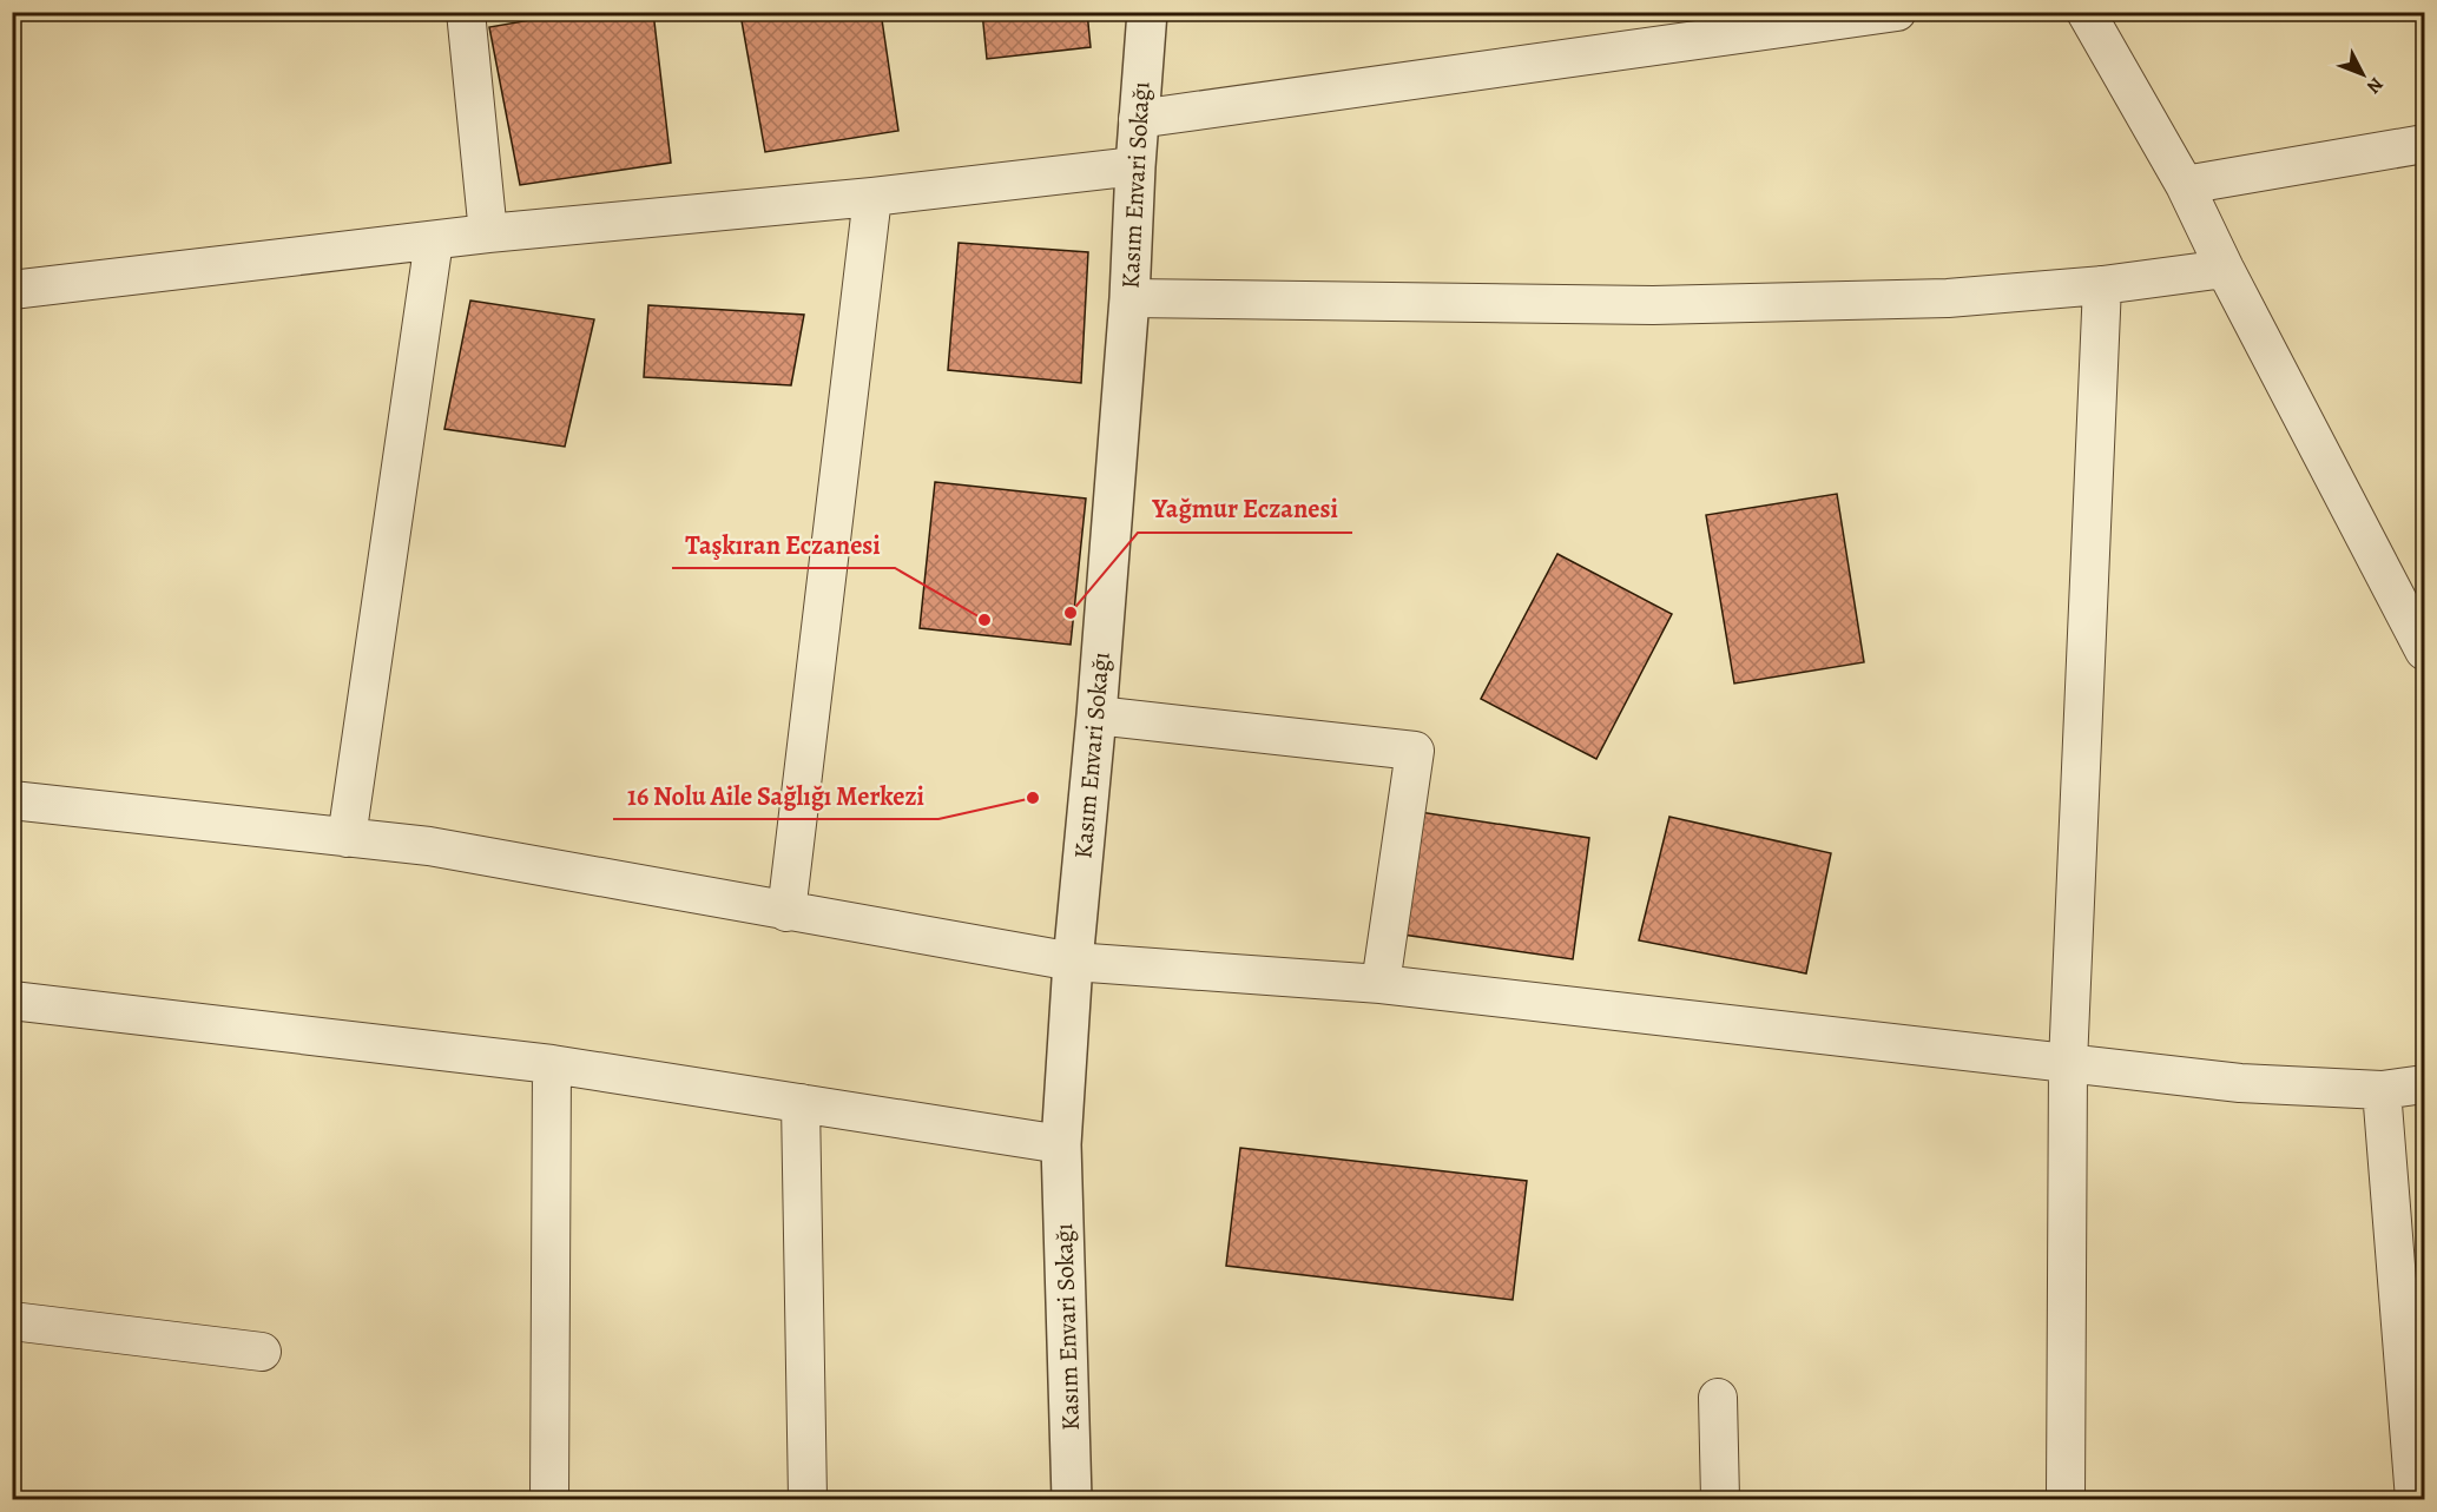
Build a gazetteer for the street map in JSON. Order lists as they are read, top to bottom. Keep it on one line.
{"streets":{"street":["Kasım Envari Sokağı"]},"places":["Yağmur Eczanesi","Taşkıran Eczanesi","16 Nolu Aile Sağlığı Merkezi"],"north":"bottom right"}
